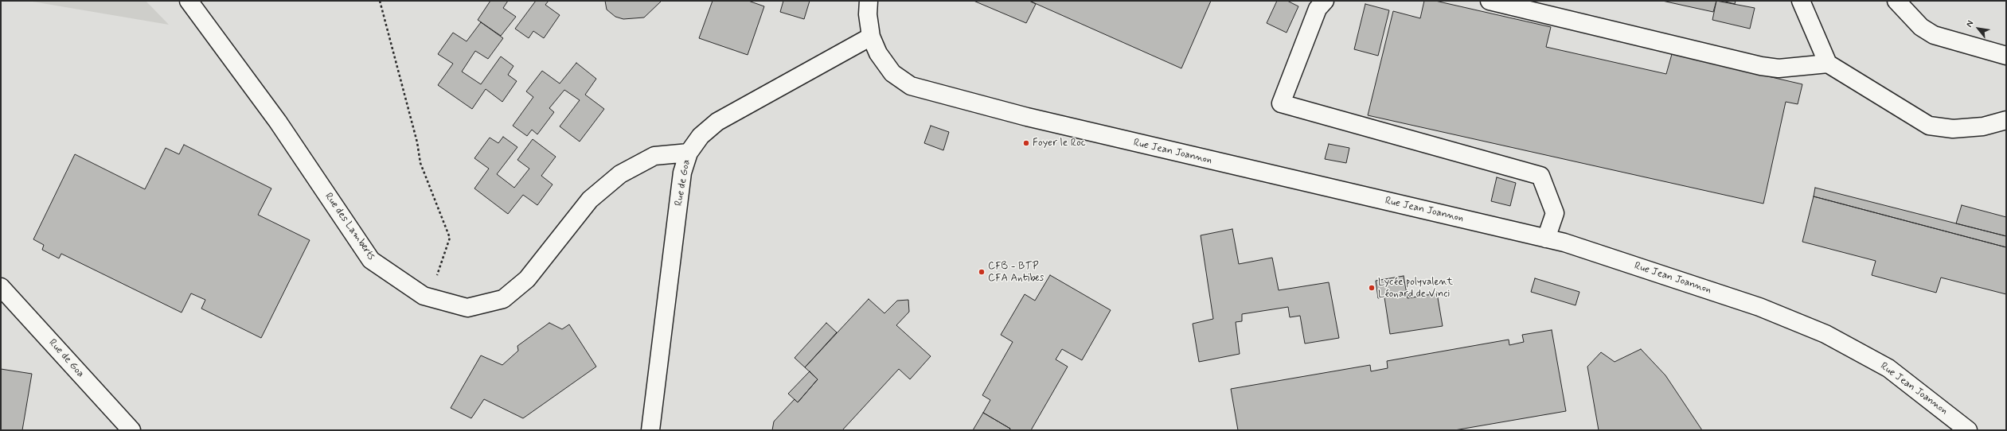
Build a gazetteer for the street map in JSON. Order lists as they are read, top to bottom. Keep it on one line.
{"streets":{"street":["Rue Jean Joannon","Rue de Goa","Rue des Lamberts"]},"crossings":[["Rue Jean Joannon","Rue de Goa"],["Rue de Goa","Rue des Lamberts"]],"places":["Foyer le Roc","CFB - BTP CFA Antibes","Lycée polyvalent Léonard de Vinci"],"north":"top left"}
